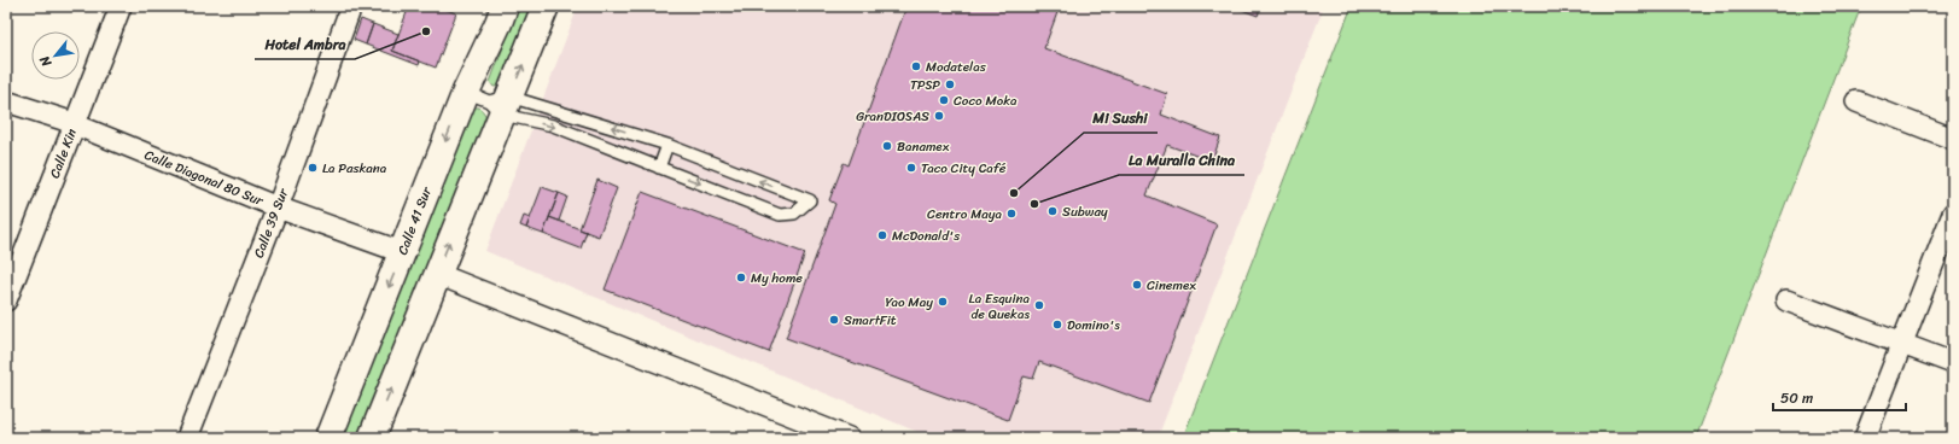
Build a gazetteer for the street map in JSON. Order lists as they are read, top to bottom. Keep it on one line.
{"streets":{"main road":["Calle 41 Sur"],"street":["Calle Kin","Calle Diagonal 80 Sur","Calle 39 Sur"]},"crossings":[["Calle Kin","Calle Diagonal 80 Sur"],["Calle Diagonal 80 Sur","Calle 41 Sur"],["Calle Diagonal 80 Sur","Calle 39 Sur"]],"places":["Hotel Ambra","Modatelas","TPSP","Coco Moka","GranDIOSAS","Banamex","La Paskana","Taco City Café","Mi Sushi","La Muralla China","Subway","Centro Maya","McDonald's","My home","Cinemex","Yao May","La Esquina de Quekas","SmartFit","Domino's"],"scale_bar":"50 m","north":"bottom left"}
